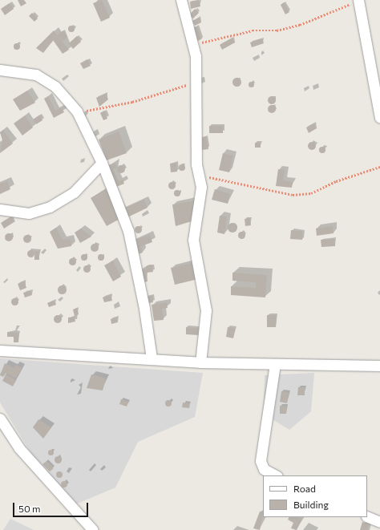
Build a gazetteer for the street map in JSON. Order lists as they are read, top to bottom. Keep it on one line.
{"legend":["Road","Building"],"scale_bar":"50 m"}
